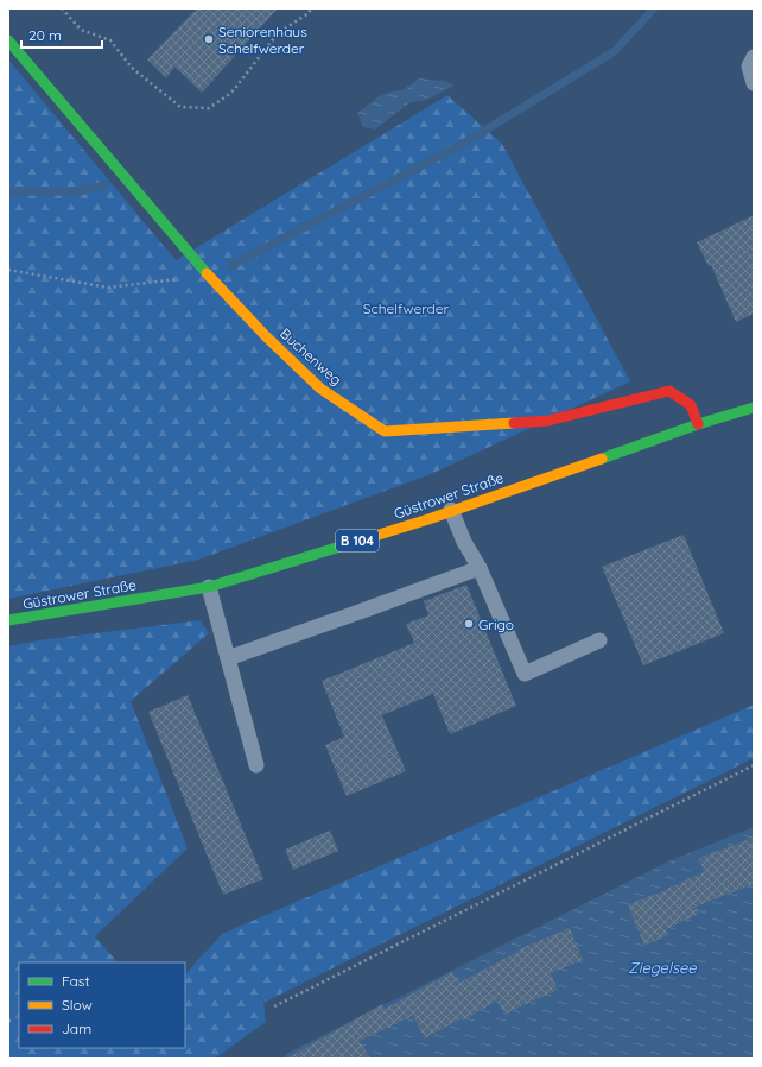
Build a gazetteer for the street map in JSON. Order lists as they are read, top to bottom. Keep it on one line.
{"streets":{"street":["Buchenweg","Güstrower Straße","B 104"]},"crossings":[["Buchenweg","Güstrower Straße"]],"water":["Ziegelsee"],"parks":["Schelfwerder"],"places":["Seniorenhaus Schelfwerder","Grigo"],"legend":["Fast","Slow","Jam"],"scale_bar":"20 m"}
